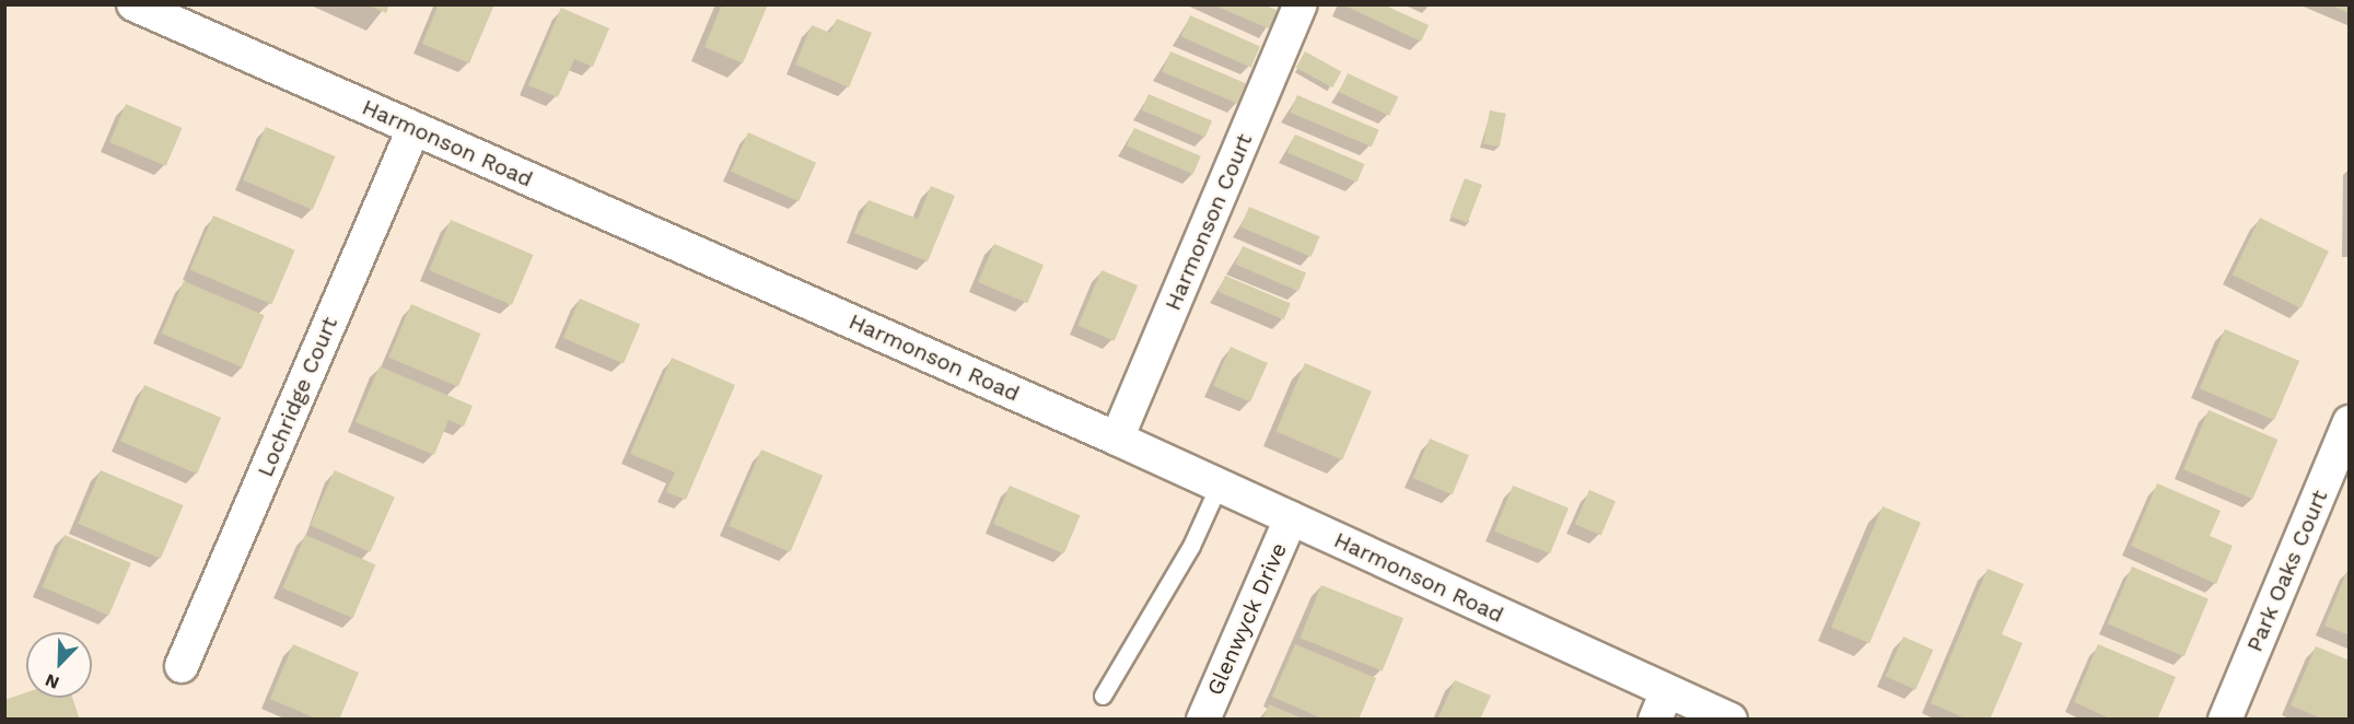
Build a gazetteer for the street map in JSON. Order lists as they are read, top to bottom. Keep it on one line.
{"streets":{"street":["Harmonson Road","Harmonson Court","Lochridge Court","Park Oaks Court","Glenwyck Drive"]},"crossings":[["Harmonson Road","Harmonson Court"],["Harmonson Road","Lochridge Court"],["Harmonson Road","Glenwyck Drive"]],"north":"bottom left"}
